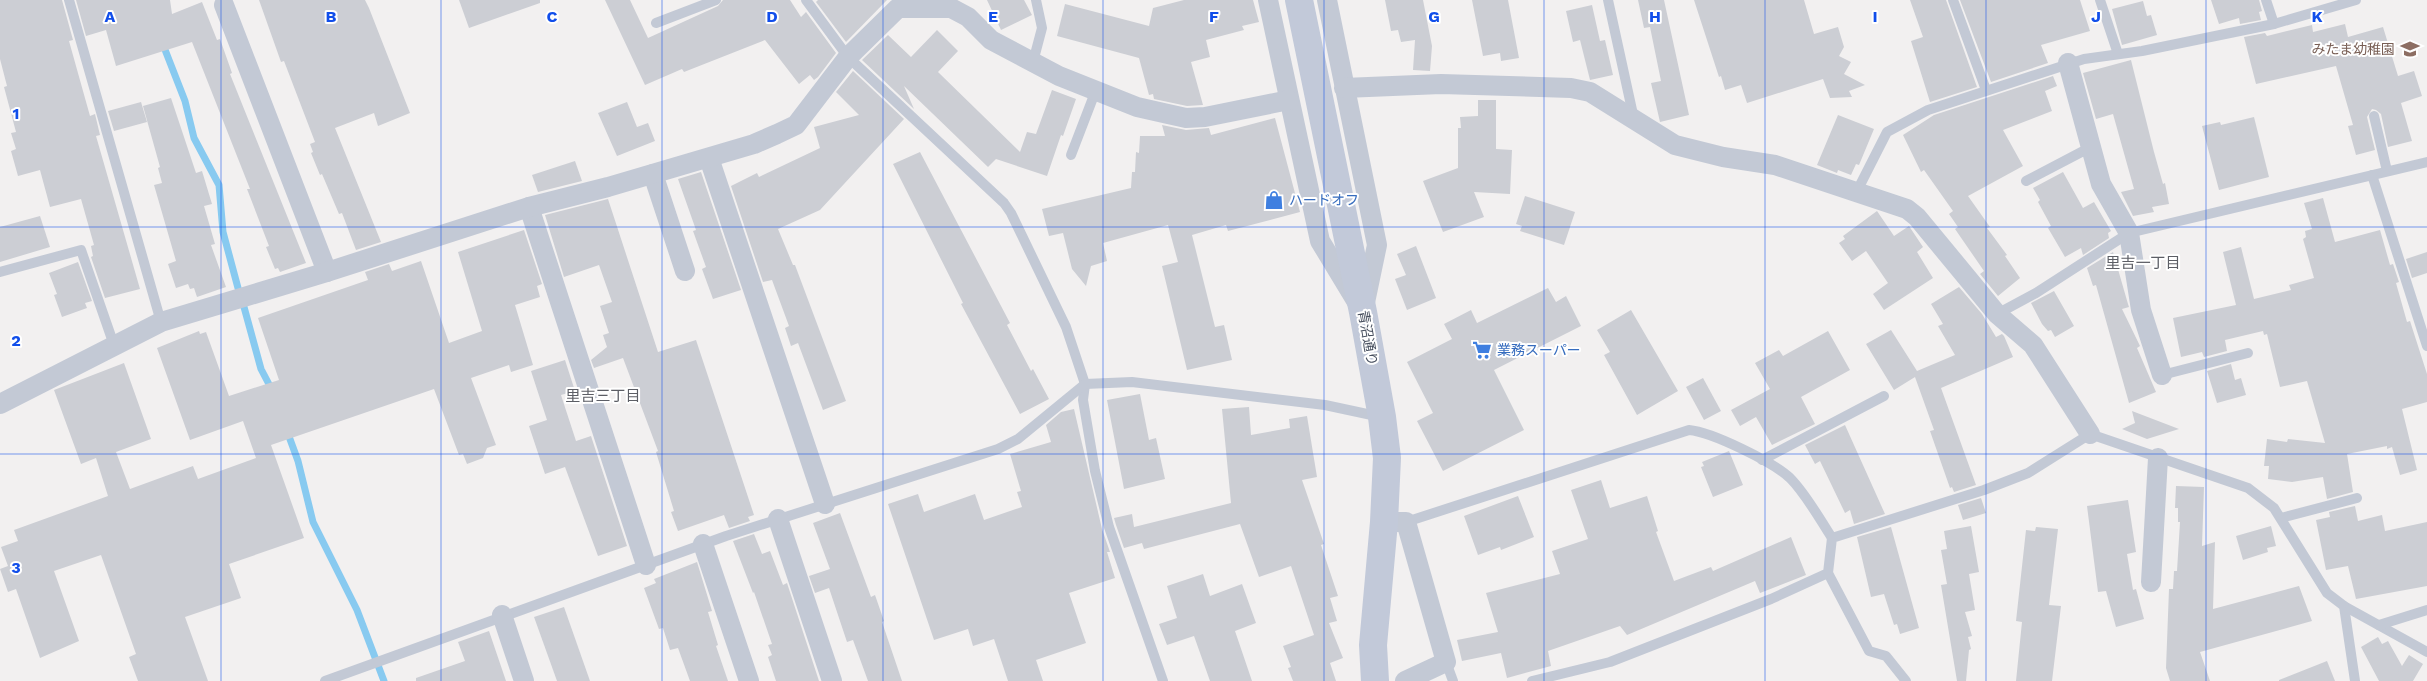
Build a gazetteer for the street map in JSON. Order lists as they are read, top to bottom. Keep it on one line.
{"streets":{"street":["青沼通り"]},"districts":["里吉一丁目","里吉三丁目"],"places":{"school or university":["みたま幼稚園"],"shop":["ハードオフ"],"supermarket":["業務スーパー"]},"grid":{"columns":["A","B","C","D","E","F","G","H","I","J","K"],"rows":["1","2","3"]}}
